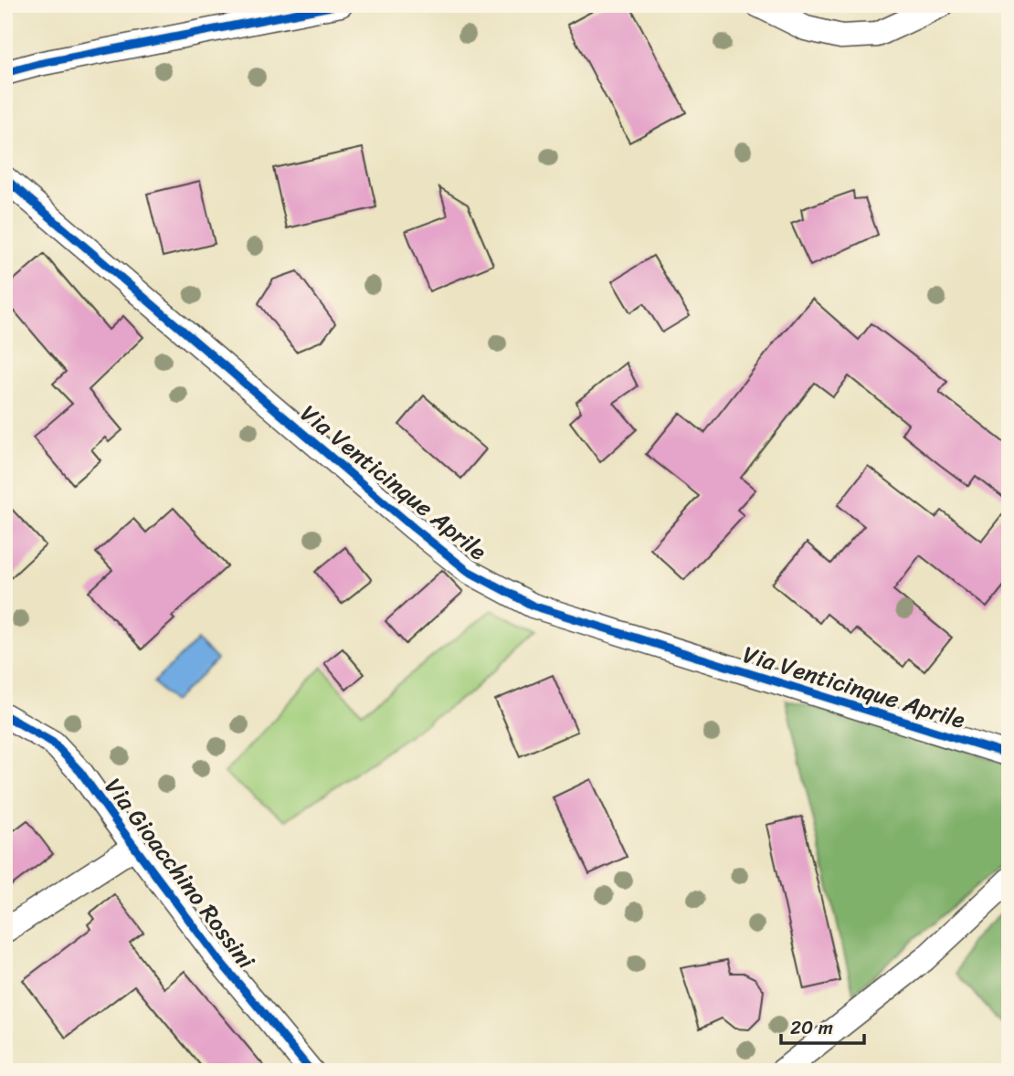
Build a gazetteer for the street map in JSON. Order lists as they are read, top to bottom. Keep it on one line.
{"streets":{"street":["Via Venticinque Aprile","Via Gioacchino Rossini"]},"scale_bar":"20 m"}
